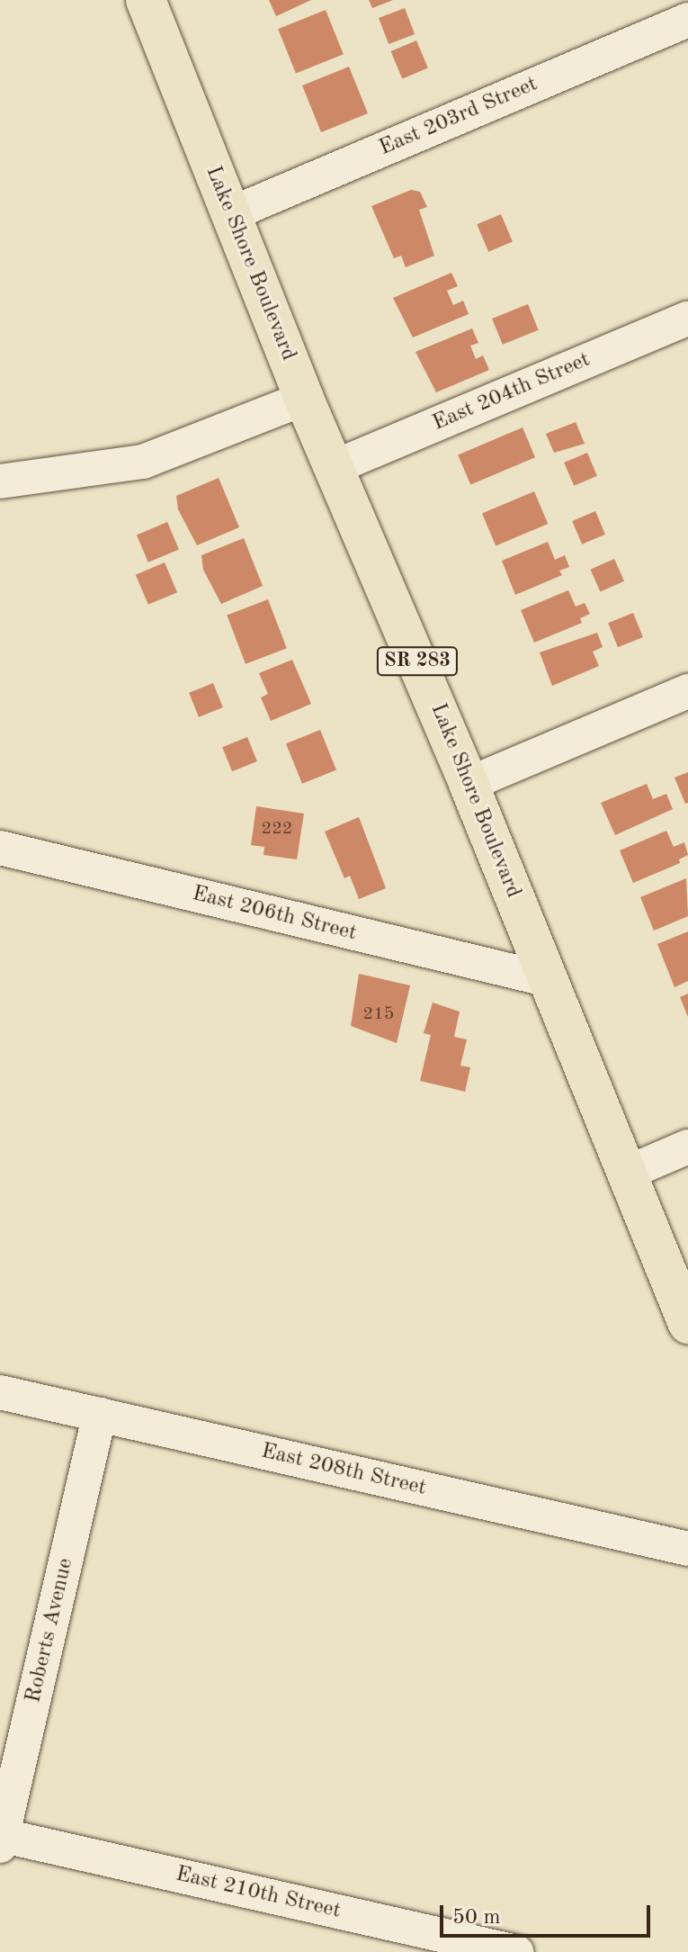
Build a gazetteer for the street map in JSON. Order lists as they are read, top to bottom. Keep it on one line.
{"streets":{"main road":["Lake Shore Boulevard","SR 283"],"street":["East 203rd Street","East 204th Street","East 206th Street","East 208th Street","Roberts Avenue","East 210th Street"]},"crossings":[["East 203rd Street","Lake Shore Boulevard"],["Lake Shore Boulevard","East 204th Street"],["Lake Shore Boulevard","East 206th Street"],["East 208th Street","Roberts Avenue"],["Roberts Avenue","East 210th Street"]],"house_numbers":["222","215"],"scale_bar":"50 m"}
